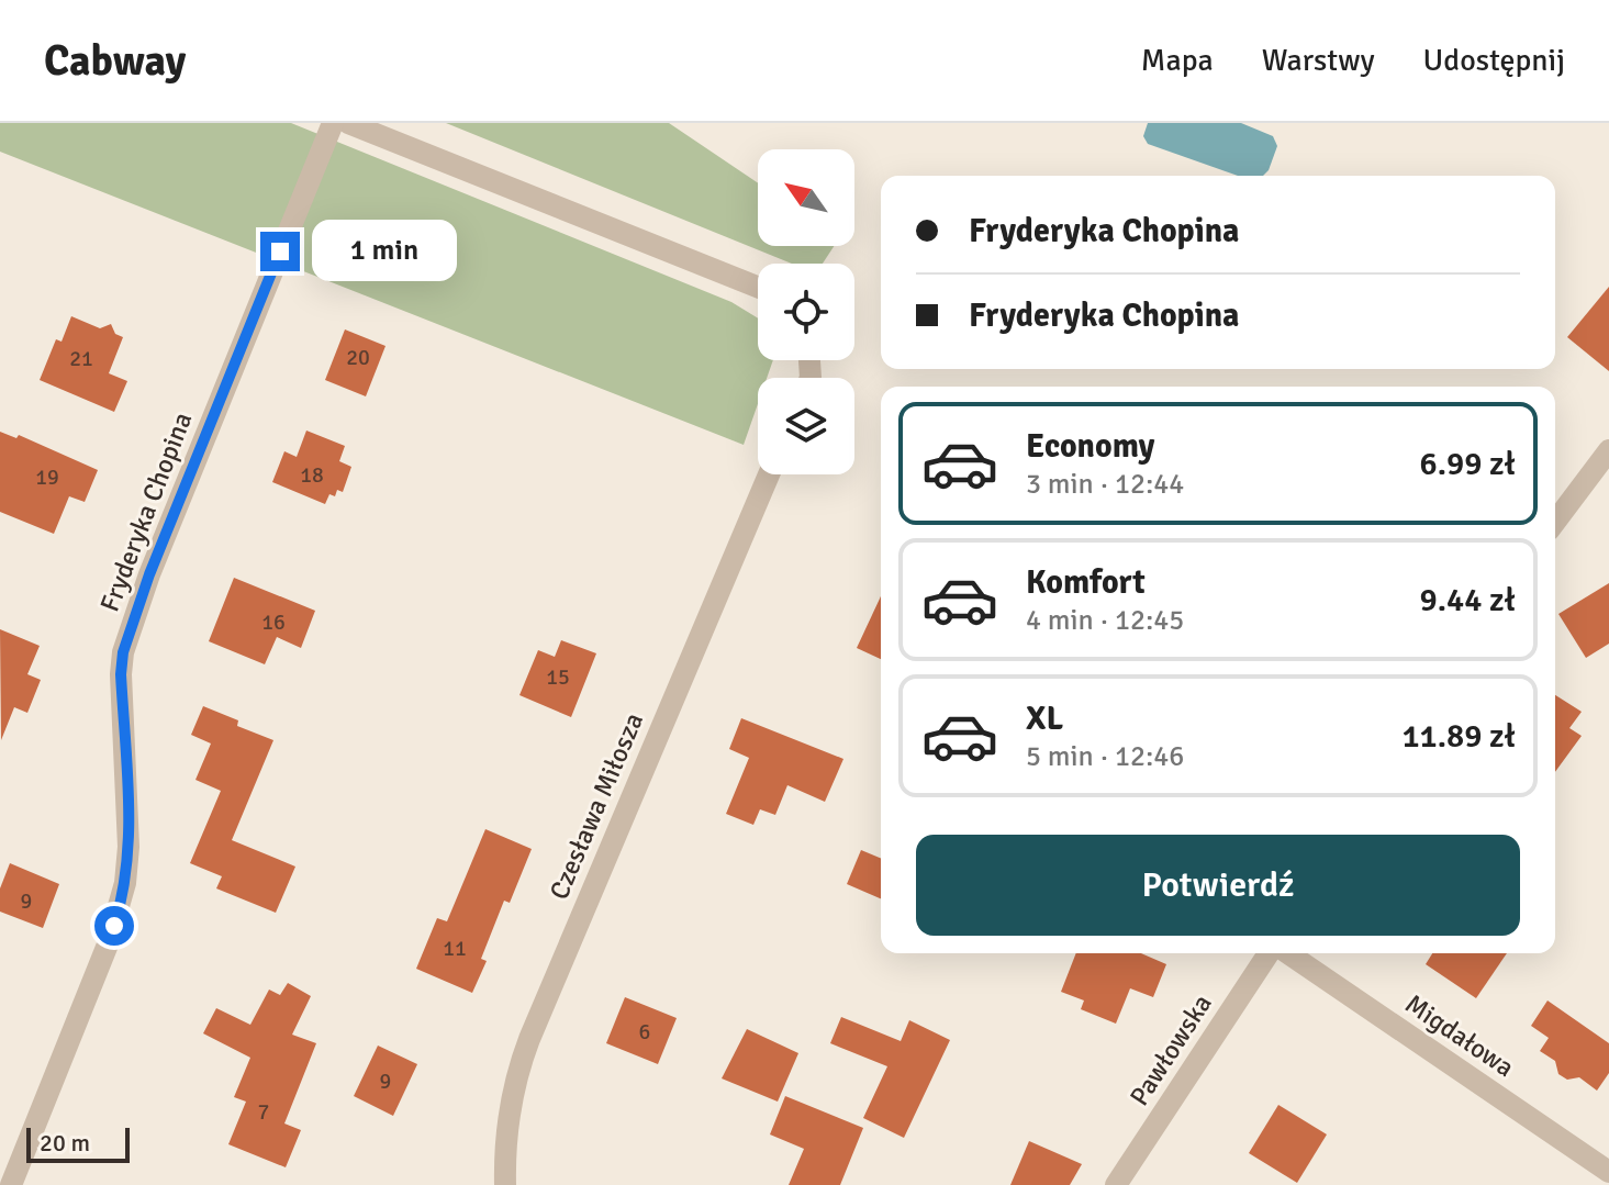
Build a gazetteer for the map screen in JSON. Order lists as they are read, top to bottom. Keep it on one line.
{"streets":{"street":["Fryderyka Chopina","Czesława Miłosza","Migdałowa","Pawłowska"]},"house_numbers":["20","21","18","19","16","15","9","11","6","9","7"],"scale_bar":"20 m","north":"top left","page":{"header":"Cabway","nav":["Mapa","Warstwy","Udostępnij"],"banner":["Fryderyka Chopina","Fryderyka Chopina"],"bubble":"1 min","list":[{"name":"Economy","note":"3 min · 12:44","value":"6.99 zł"},{"name":"Komfort","note":"4 min · 12:45","value":"9.44 zł"},{"name":"XL","note":"5 min · 12:46","value":"11.89 zł"}],"buttons":"Potwierdź","scale":"20 m"}}
